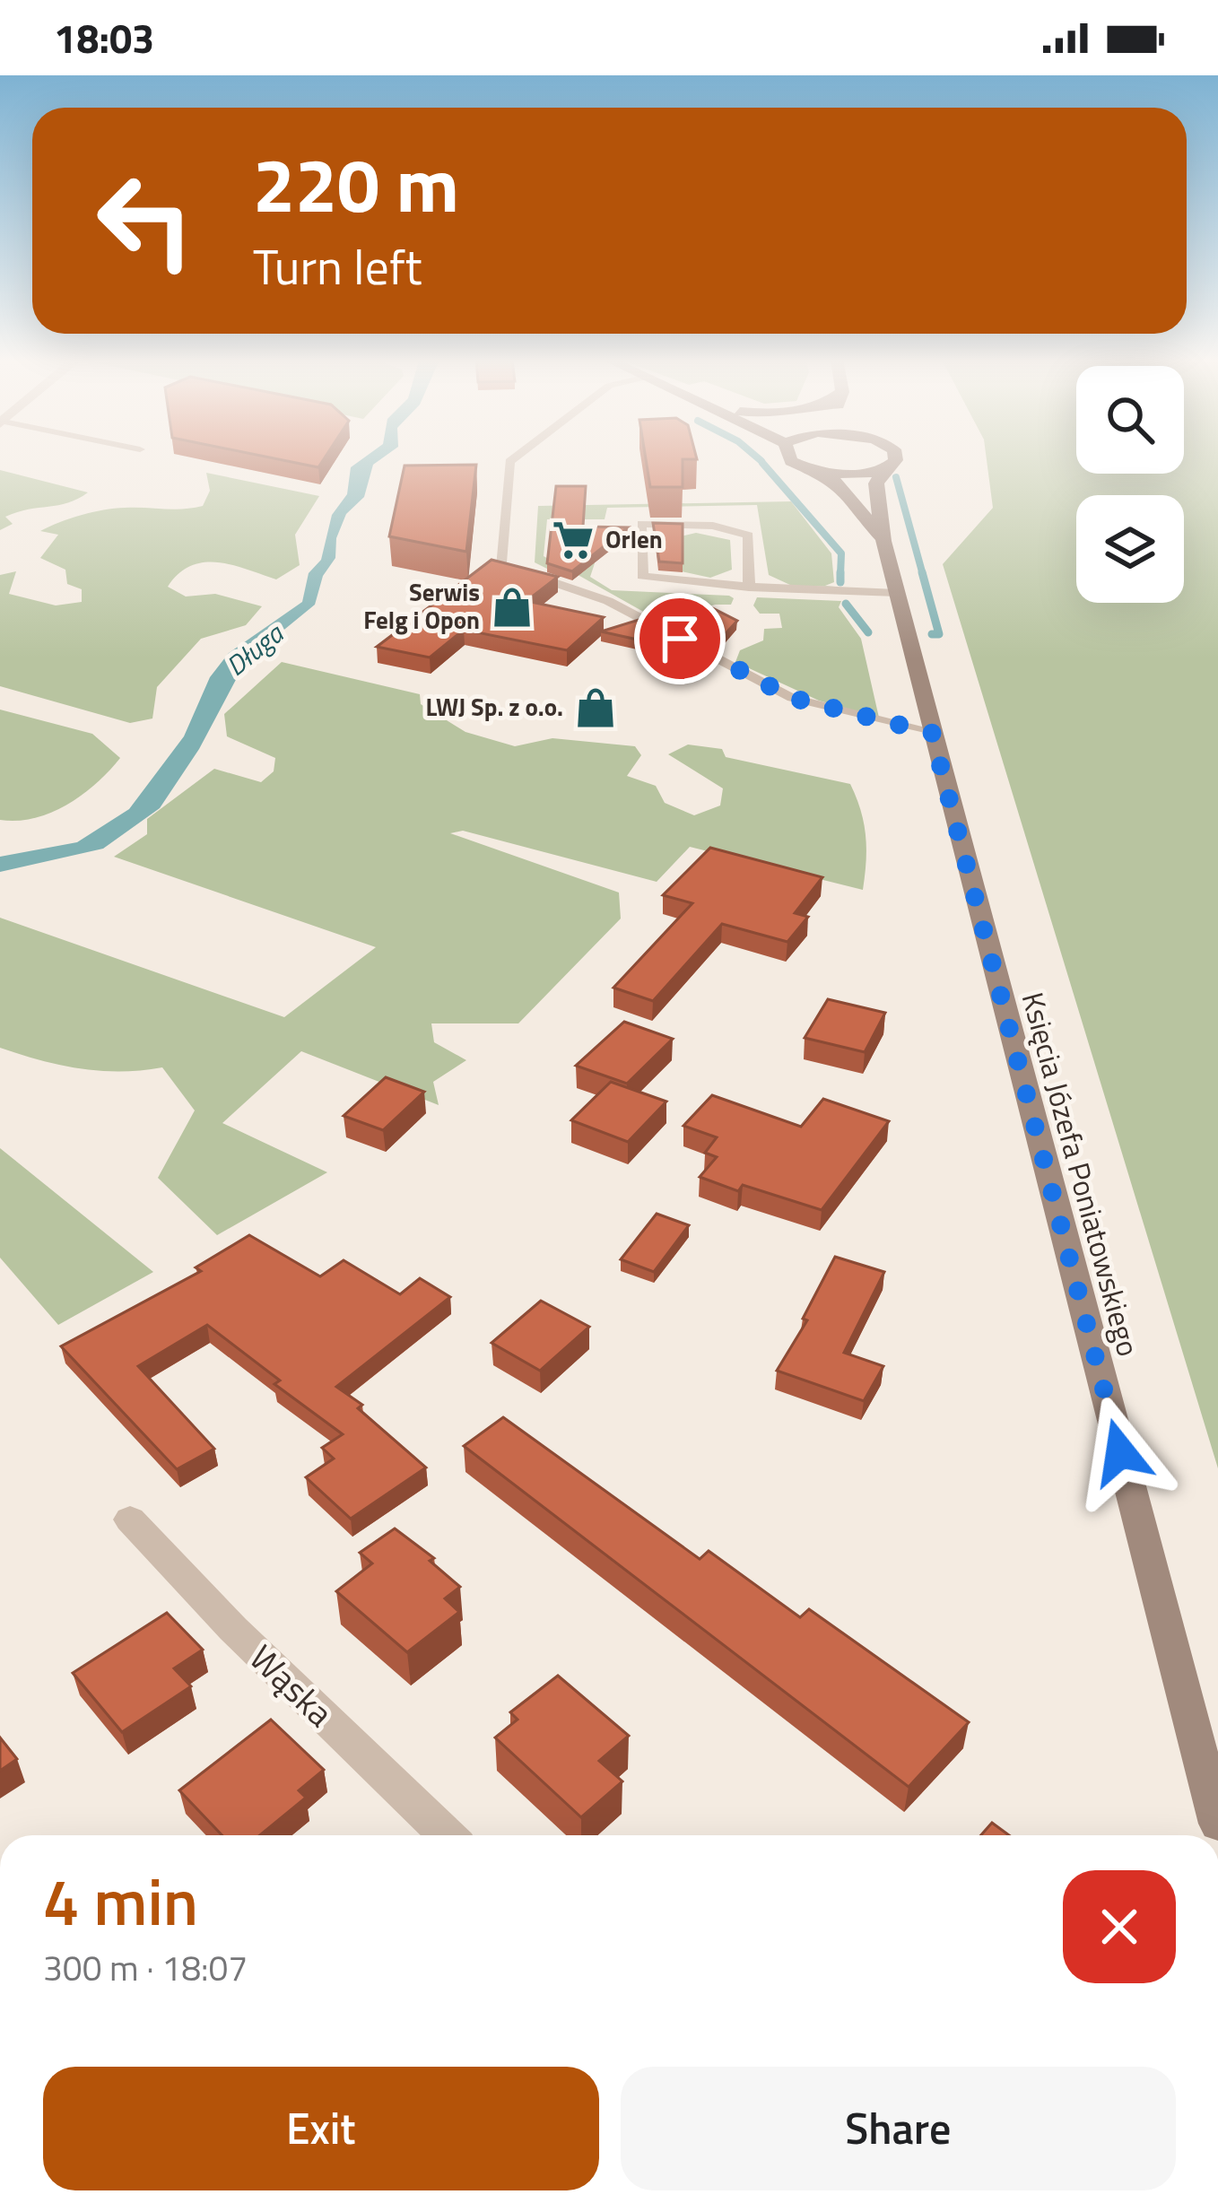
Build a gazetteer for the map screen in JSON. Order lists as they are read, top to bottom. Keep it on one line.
{"streets":{"main road":["Księcia Józefa Poniatowskiego"],"street":["Wąska"]},"water":["Długa"],"places":{"supermarket":["Orlen"],"shop":["Serwis Felg i Opon","LWJ Sp. z o.o."]},"page":{"status":"18:03","turn":["220 m","Turn left"],"heading":["4 min","300 m · 18:07"],"buttons":["Exit","Share"]}}
